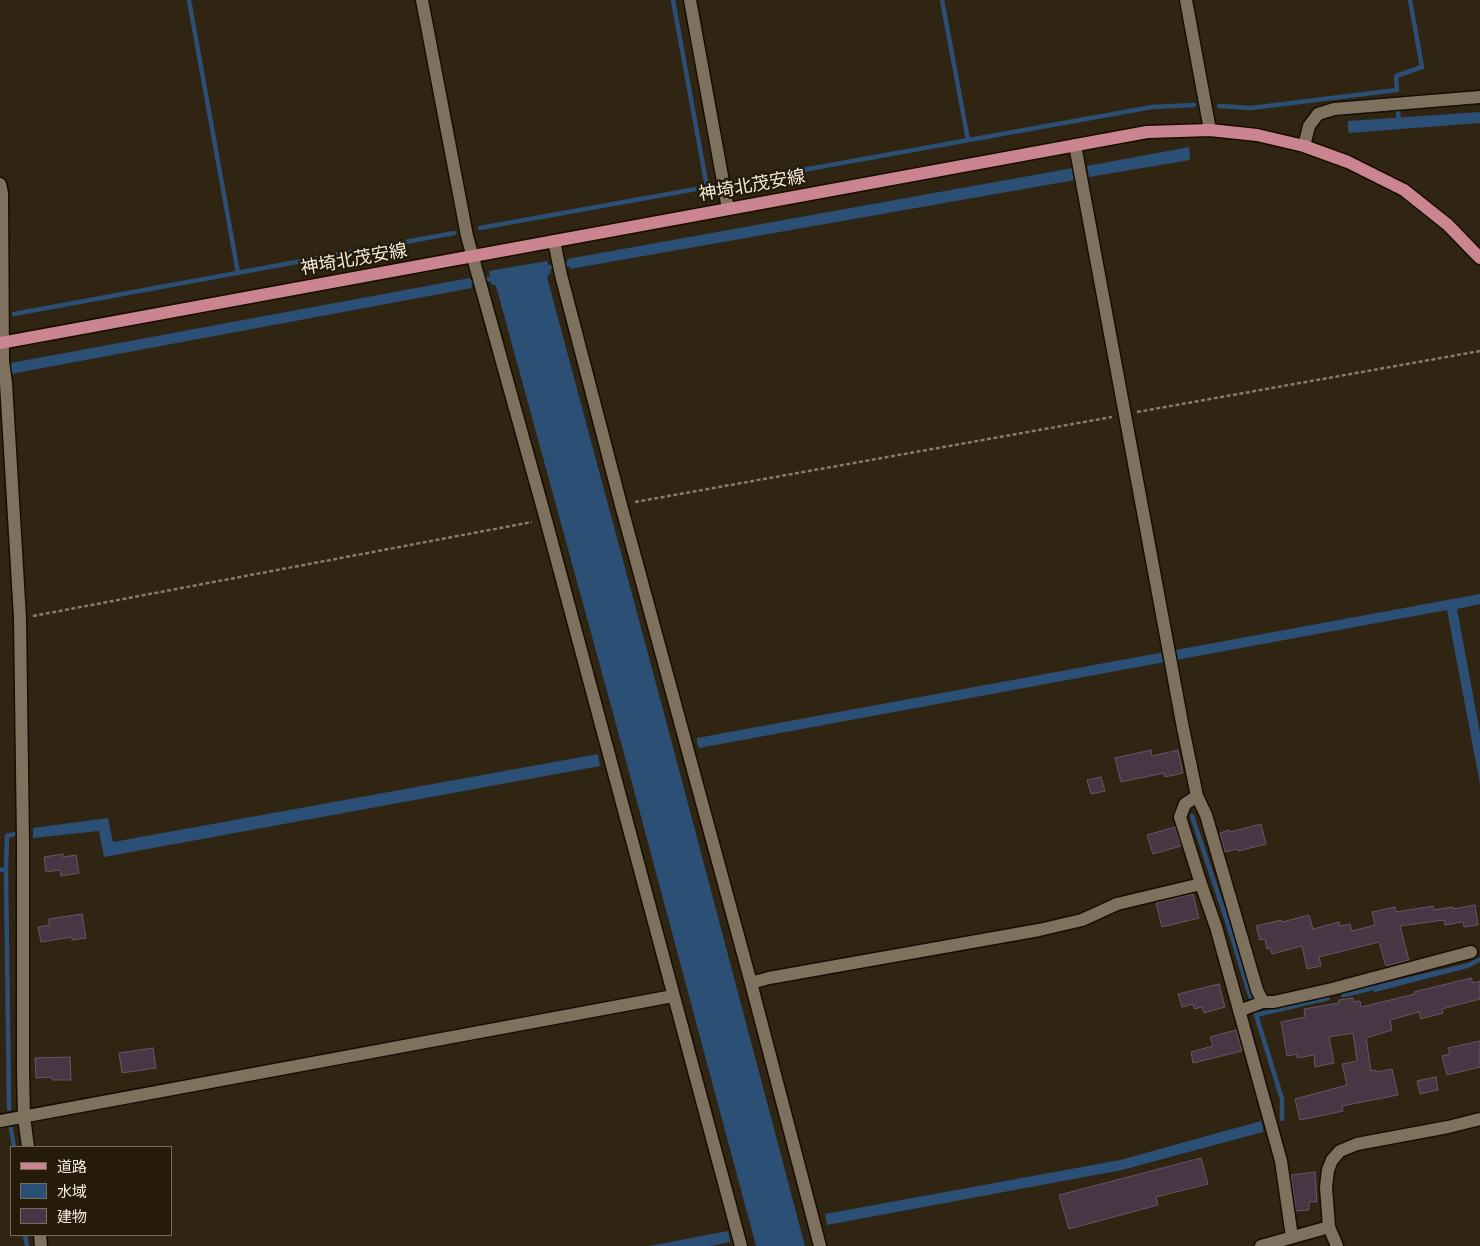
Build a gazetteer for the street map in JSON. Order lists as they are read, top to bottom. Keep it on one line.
{"streets":{"main road":["神埼北茂安線"]},"legend":["道路","水域","建物"]}
